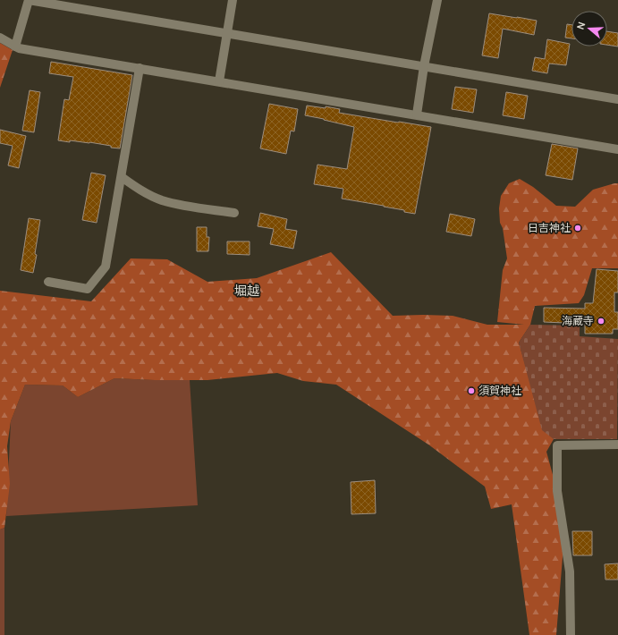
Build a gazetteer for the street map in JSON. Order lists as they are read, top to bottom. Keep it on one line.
{"districts":["堀越"],"places":["日吉神社","海蔵寺","須賀神社"],"north":"left"}
